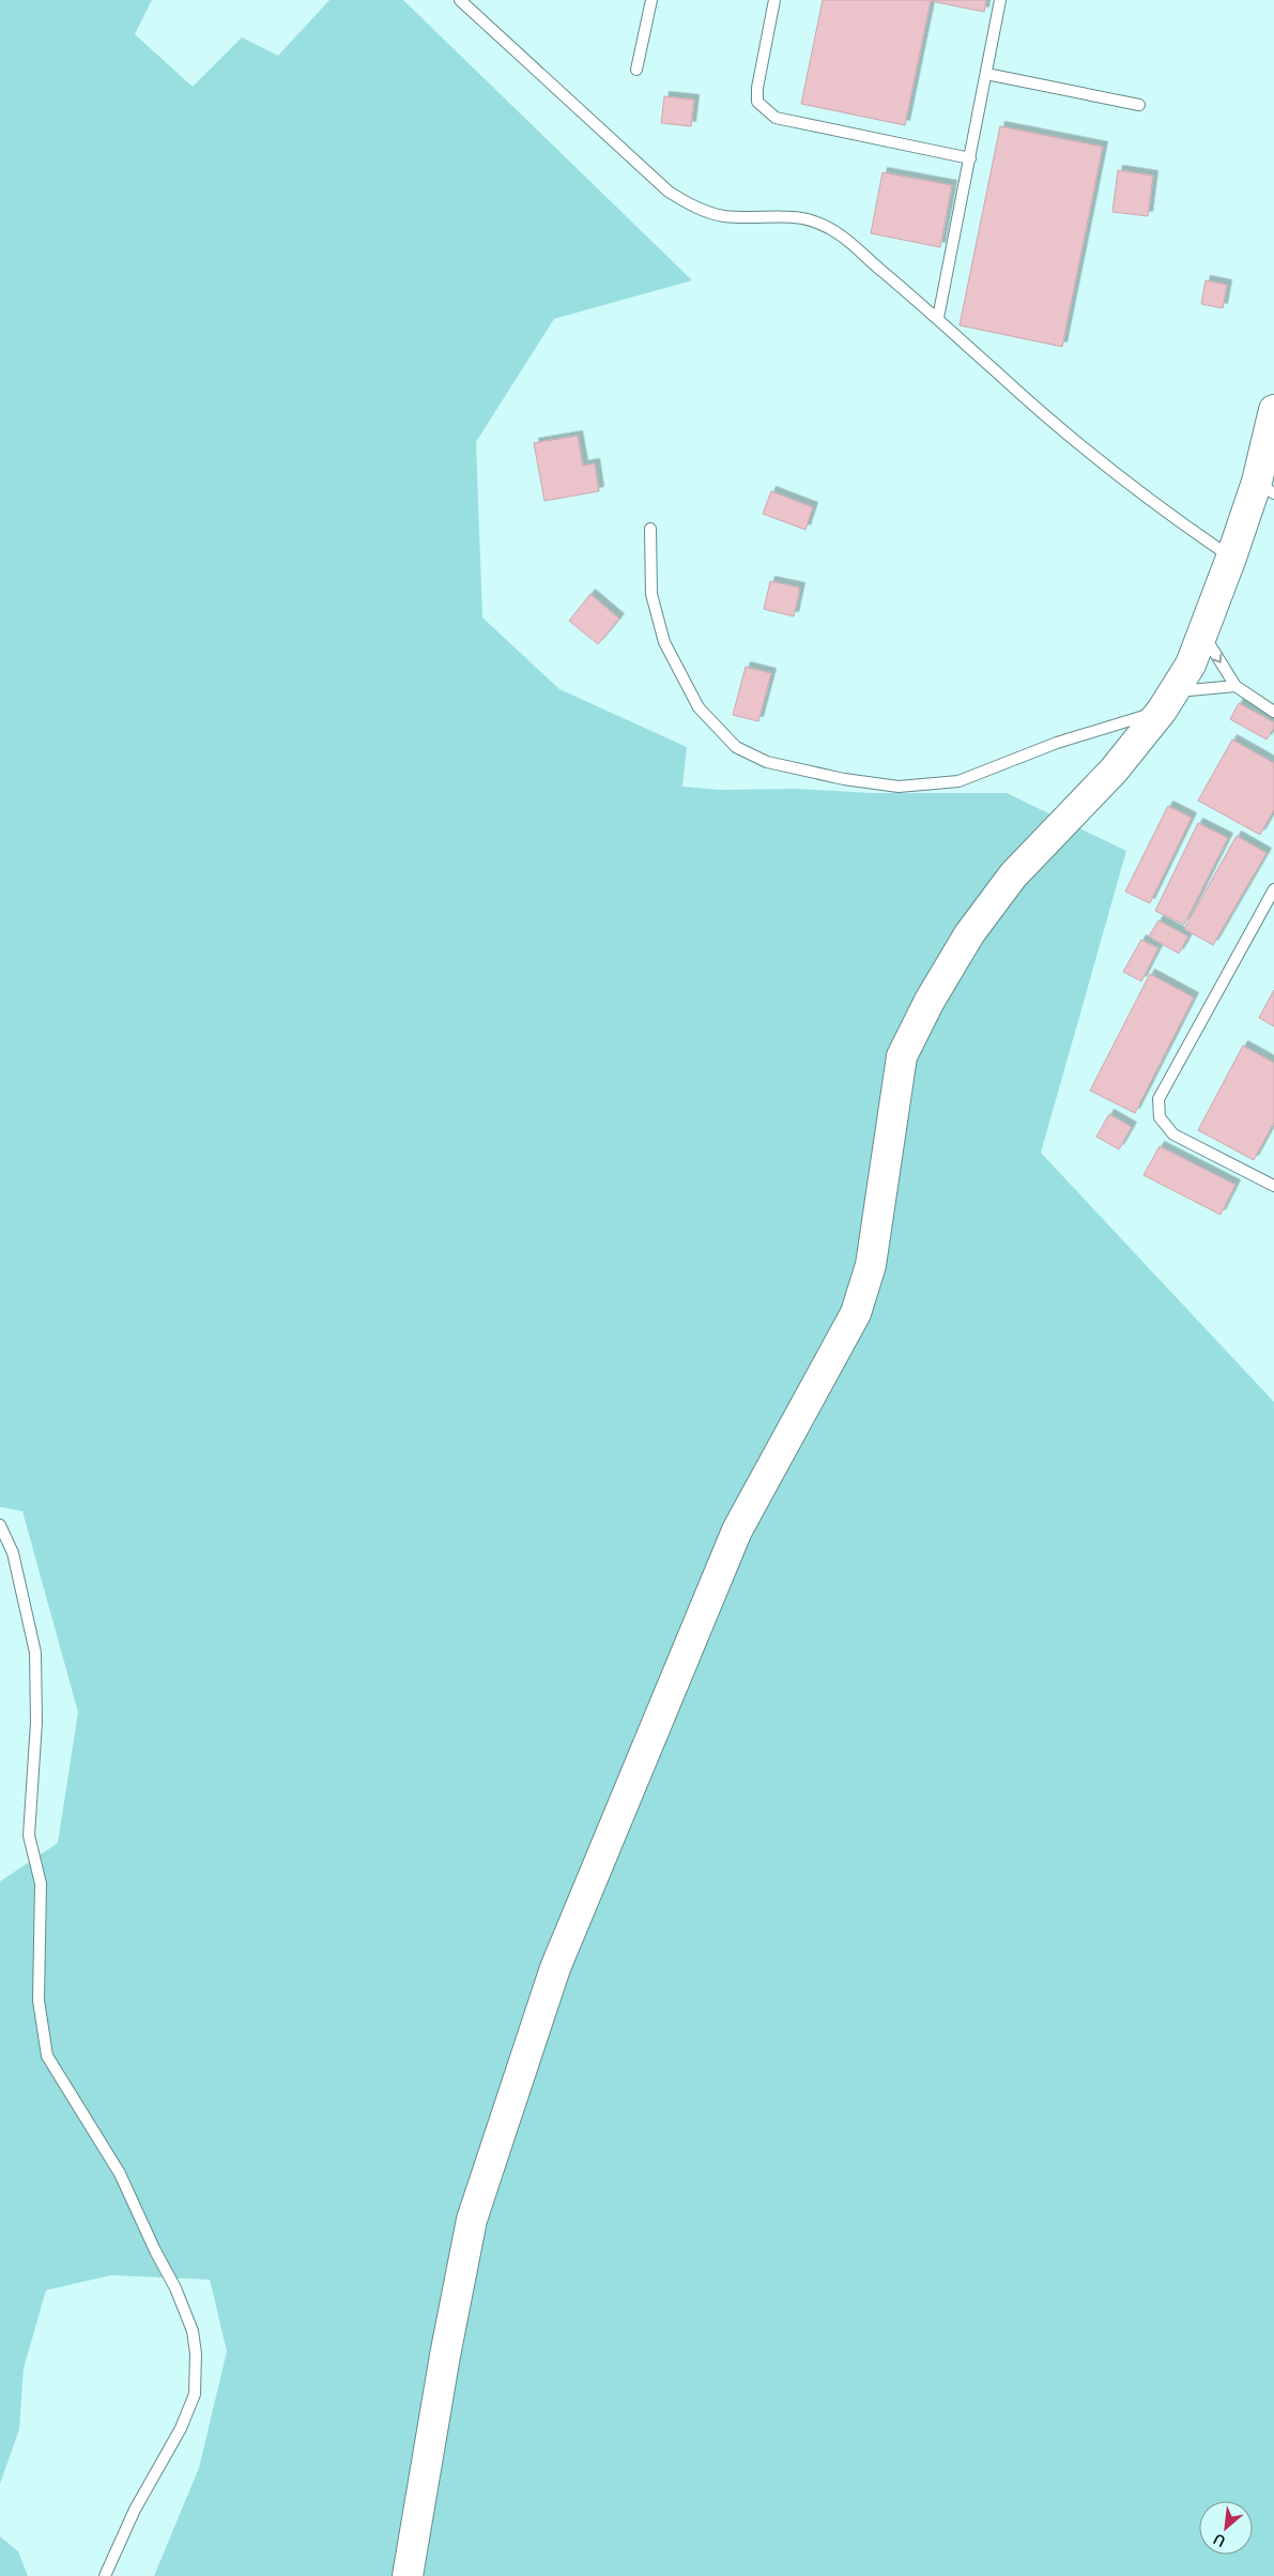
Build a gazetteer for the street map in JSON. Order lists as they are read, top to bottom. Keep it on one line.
{"north":"bottom left"}
